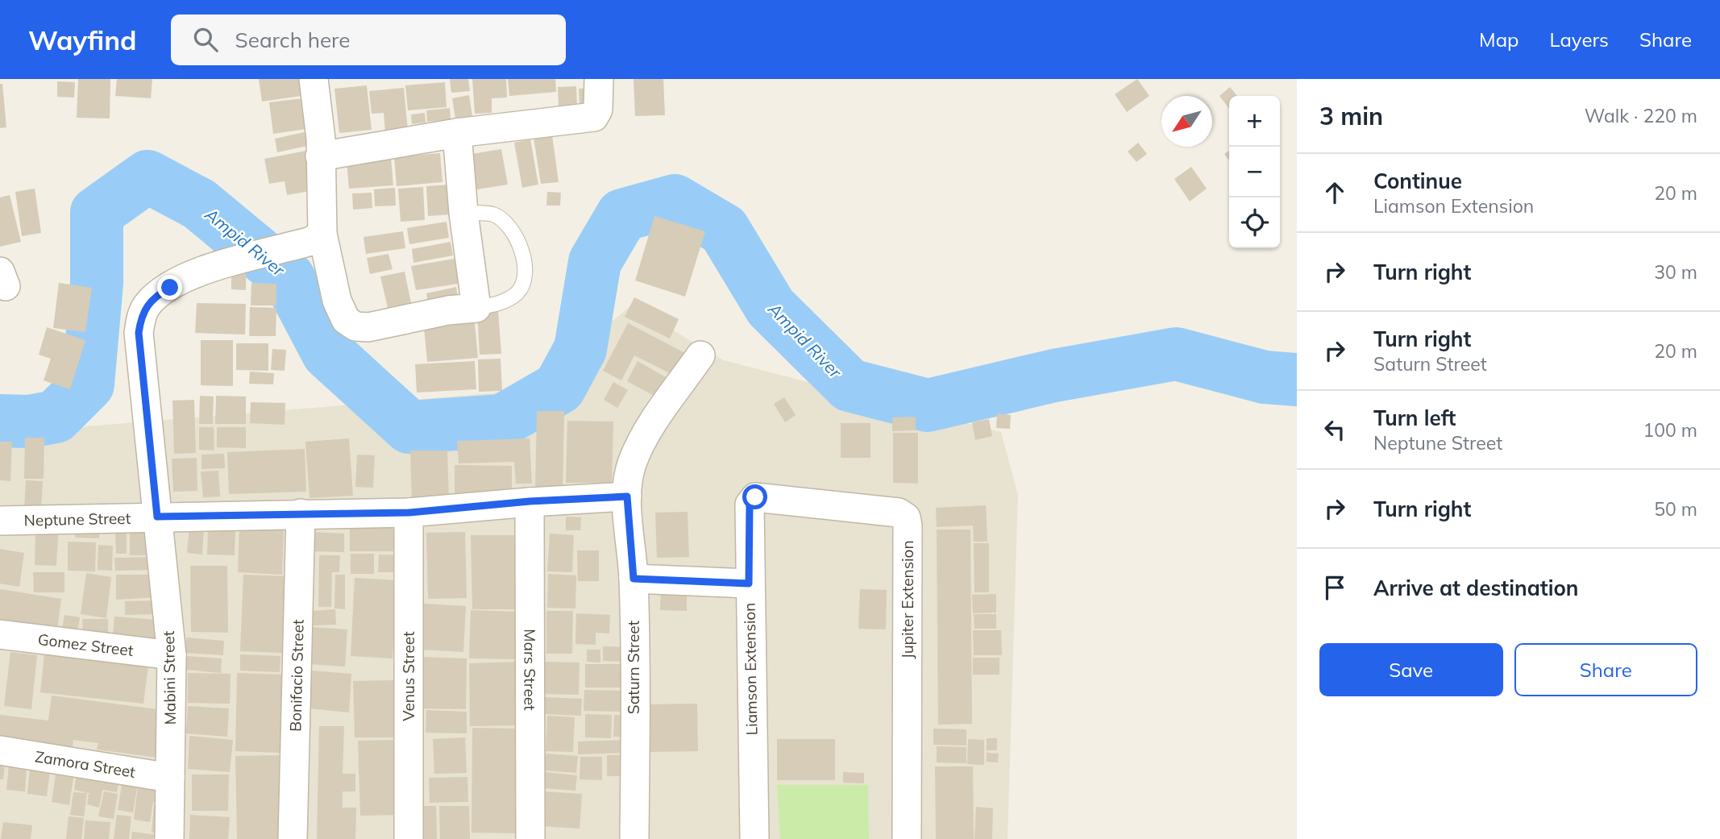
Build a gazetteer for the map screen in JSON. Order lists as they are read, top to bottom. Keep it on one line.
{"streets":{"street":["Neptune Street","Jupiter Extension","Gomez Street","Saturn Street","Liamson Extension","Mars Street","Bonifacio Street","Venus Street","Mabini Street","Zamora Street"]},"crossings":[["Neptune Street","Saturn Street"],["Neptune Street","Mars Street"],["Neptune Street","Bonifacio Street"],["Neptune Street","Venus Street"],["Neptune Street","Mabini Street"],["Jupiter Extension","Liamson Extension"],["Gomez Street","Mabini Street"],["Mabini Street","Zamora Street"]],"water":["Ampid River"],"north":"bottom left","page":{"header":"Wayfind","search":"Search here","nav":["Map","Layers","Share"],"heading":["3 min","Walk · 220 m"],"map_buttons":["+","−"],"list":[["Continue","Liamson Extension","20 m"],["Turn right","30 m"],["Turn right","Saturn Street","20 m"],["Turn left","Neptune Street","100 m"],["Turn right","50 m"],"Arrive at destination"],"buttons":["Save","Share"]}}
